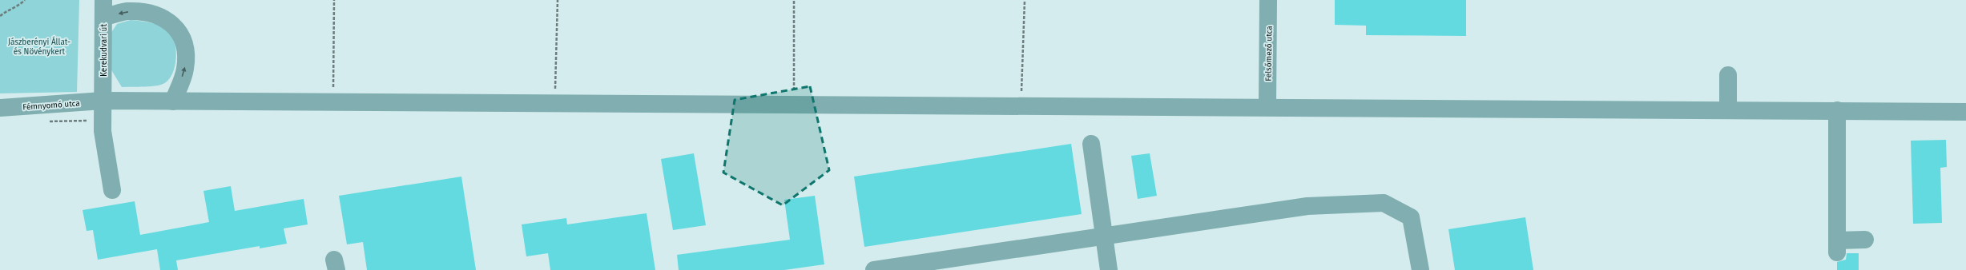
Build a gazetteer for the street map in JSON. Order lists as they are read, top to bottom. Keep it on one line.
{"streets":{"street":["Kerekudvari út","Felsőmező utca","Fémnyomó utca"]},"crossings":[["Kerekudvari út","Fémnyomó utca"]],"parks":["Jászberényi Állat- és Növénykert"]}
